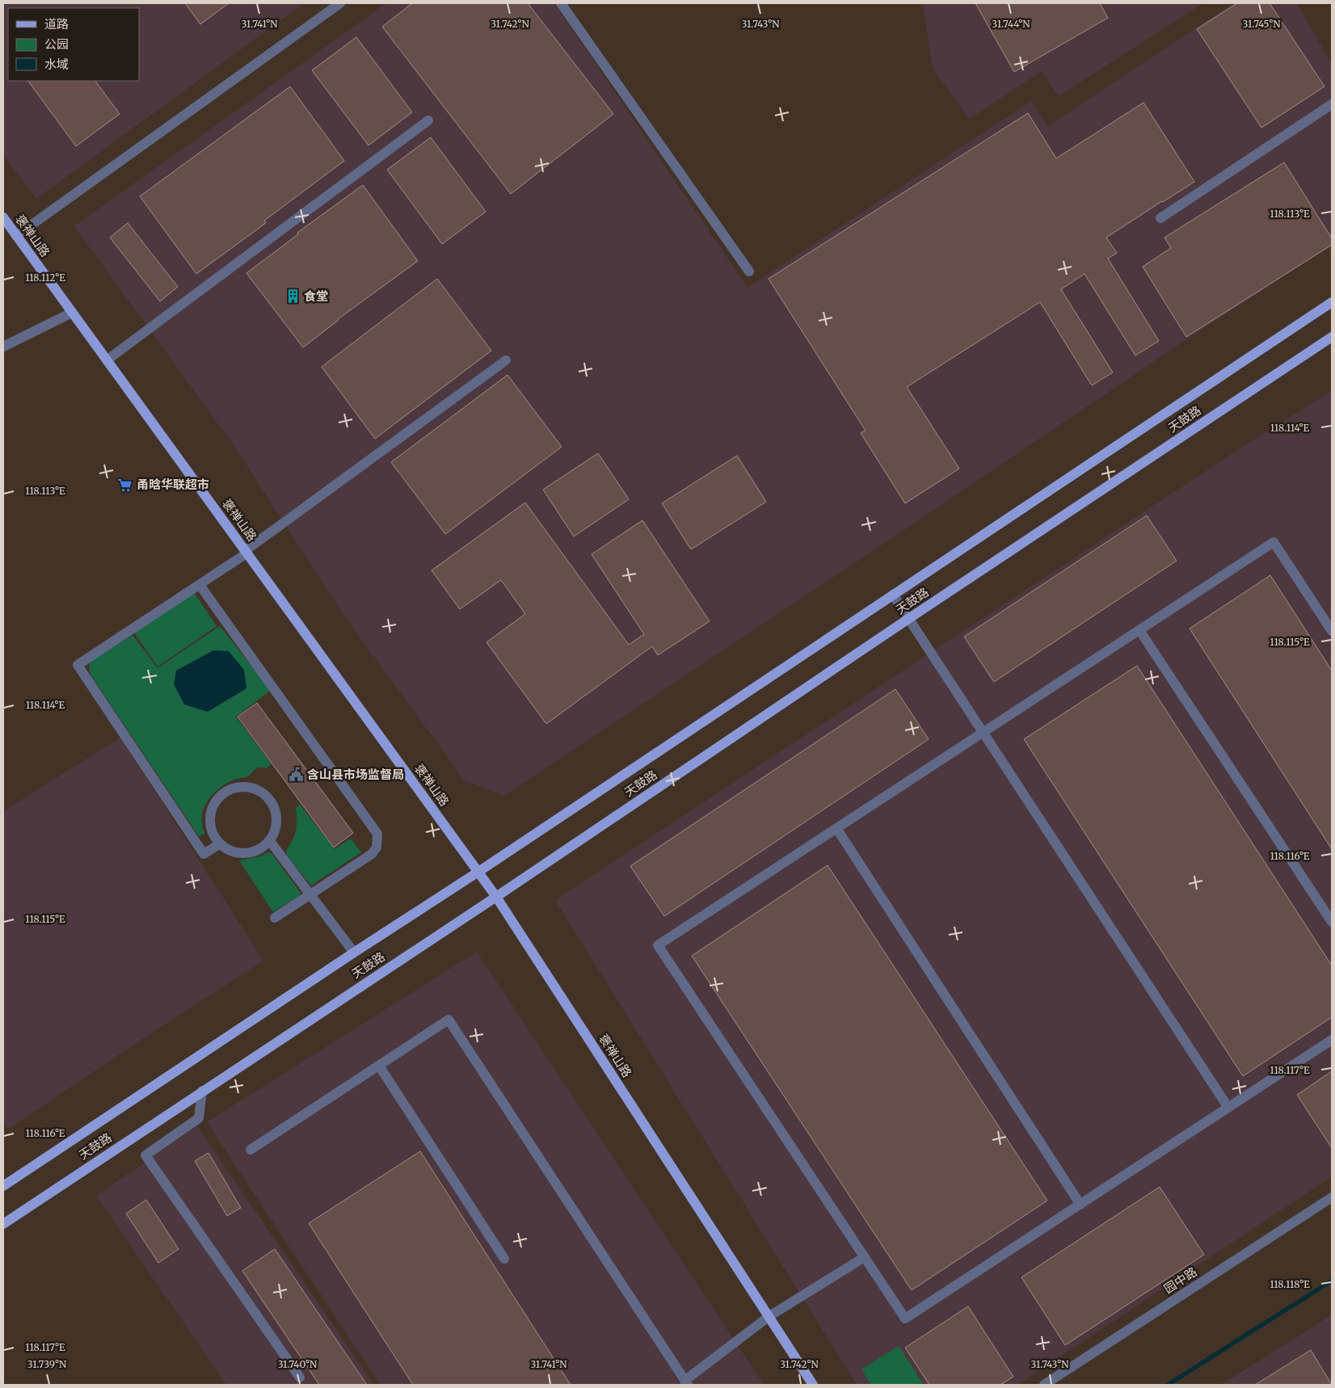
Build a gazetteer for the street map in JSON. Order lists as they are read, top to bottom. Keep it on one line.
{"streets":{"main road":["褒禅山路","天鼓路"],"street":["园中路"]},"crossings":[["褒禅山路","天鼓路"]],"places":{"building":["食堂"],"supermarket":["甬晗华联超市"],"public building":["含山县市场监督局"]},"legend":["道路","公园","水域"],"coordinates":["31.741°N","31.742°N","31.743°N","31.744°N","31.745°N","118.113°E","118.112°E","118.114°E","118.115°E","118.116°E","118.117°E","118.118°E","31.739°N","31.740°N"]}
